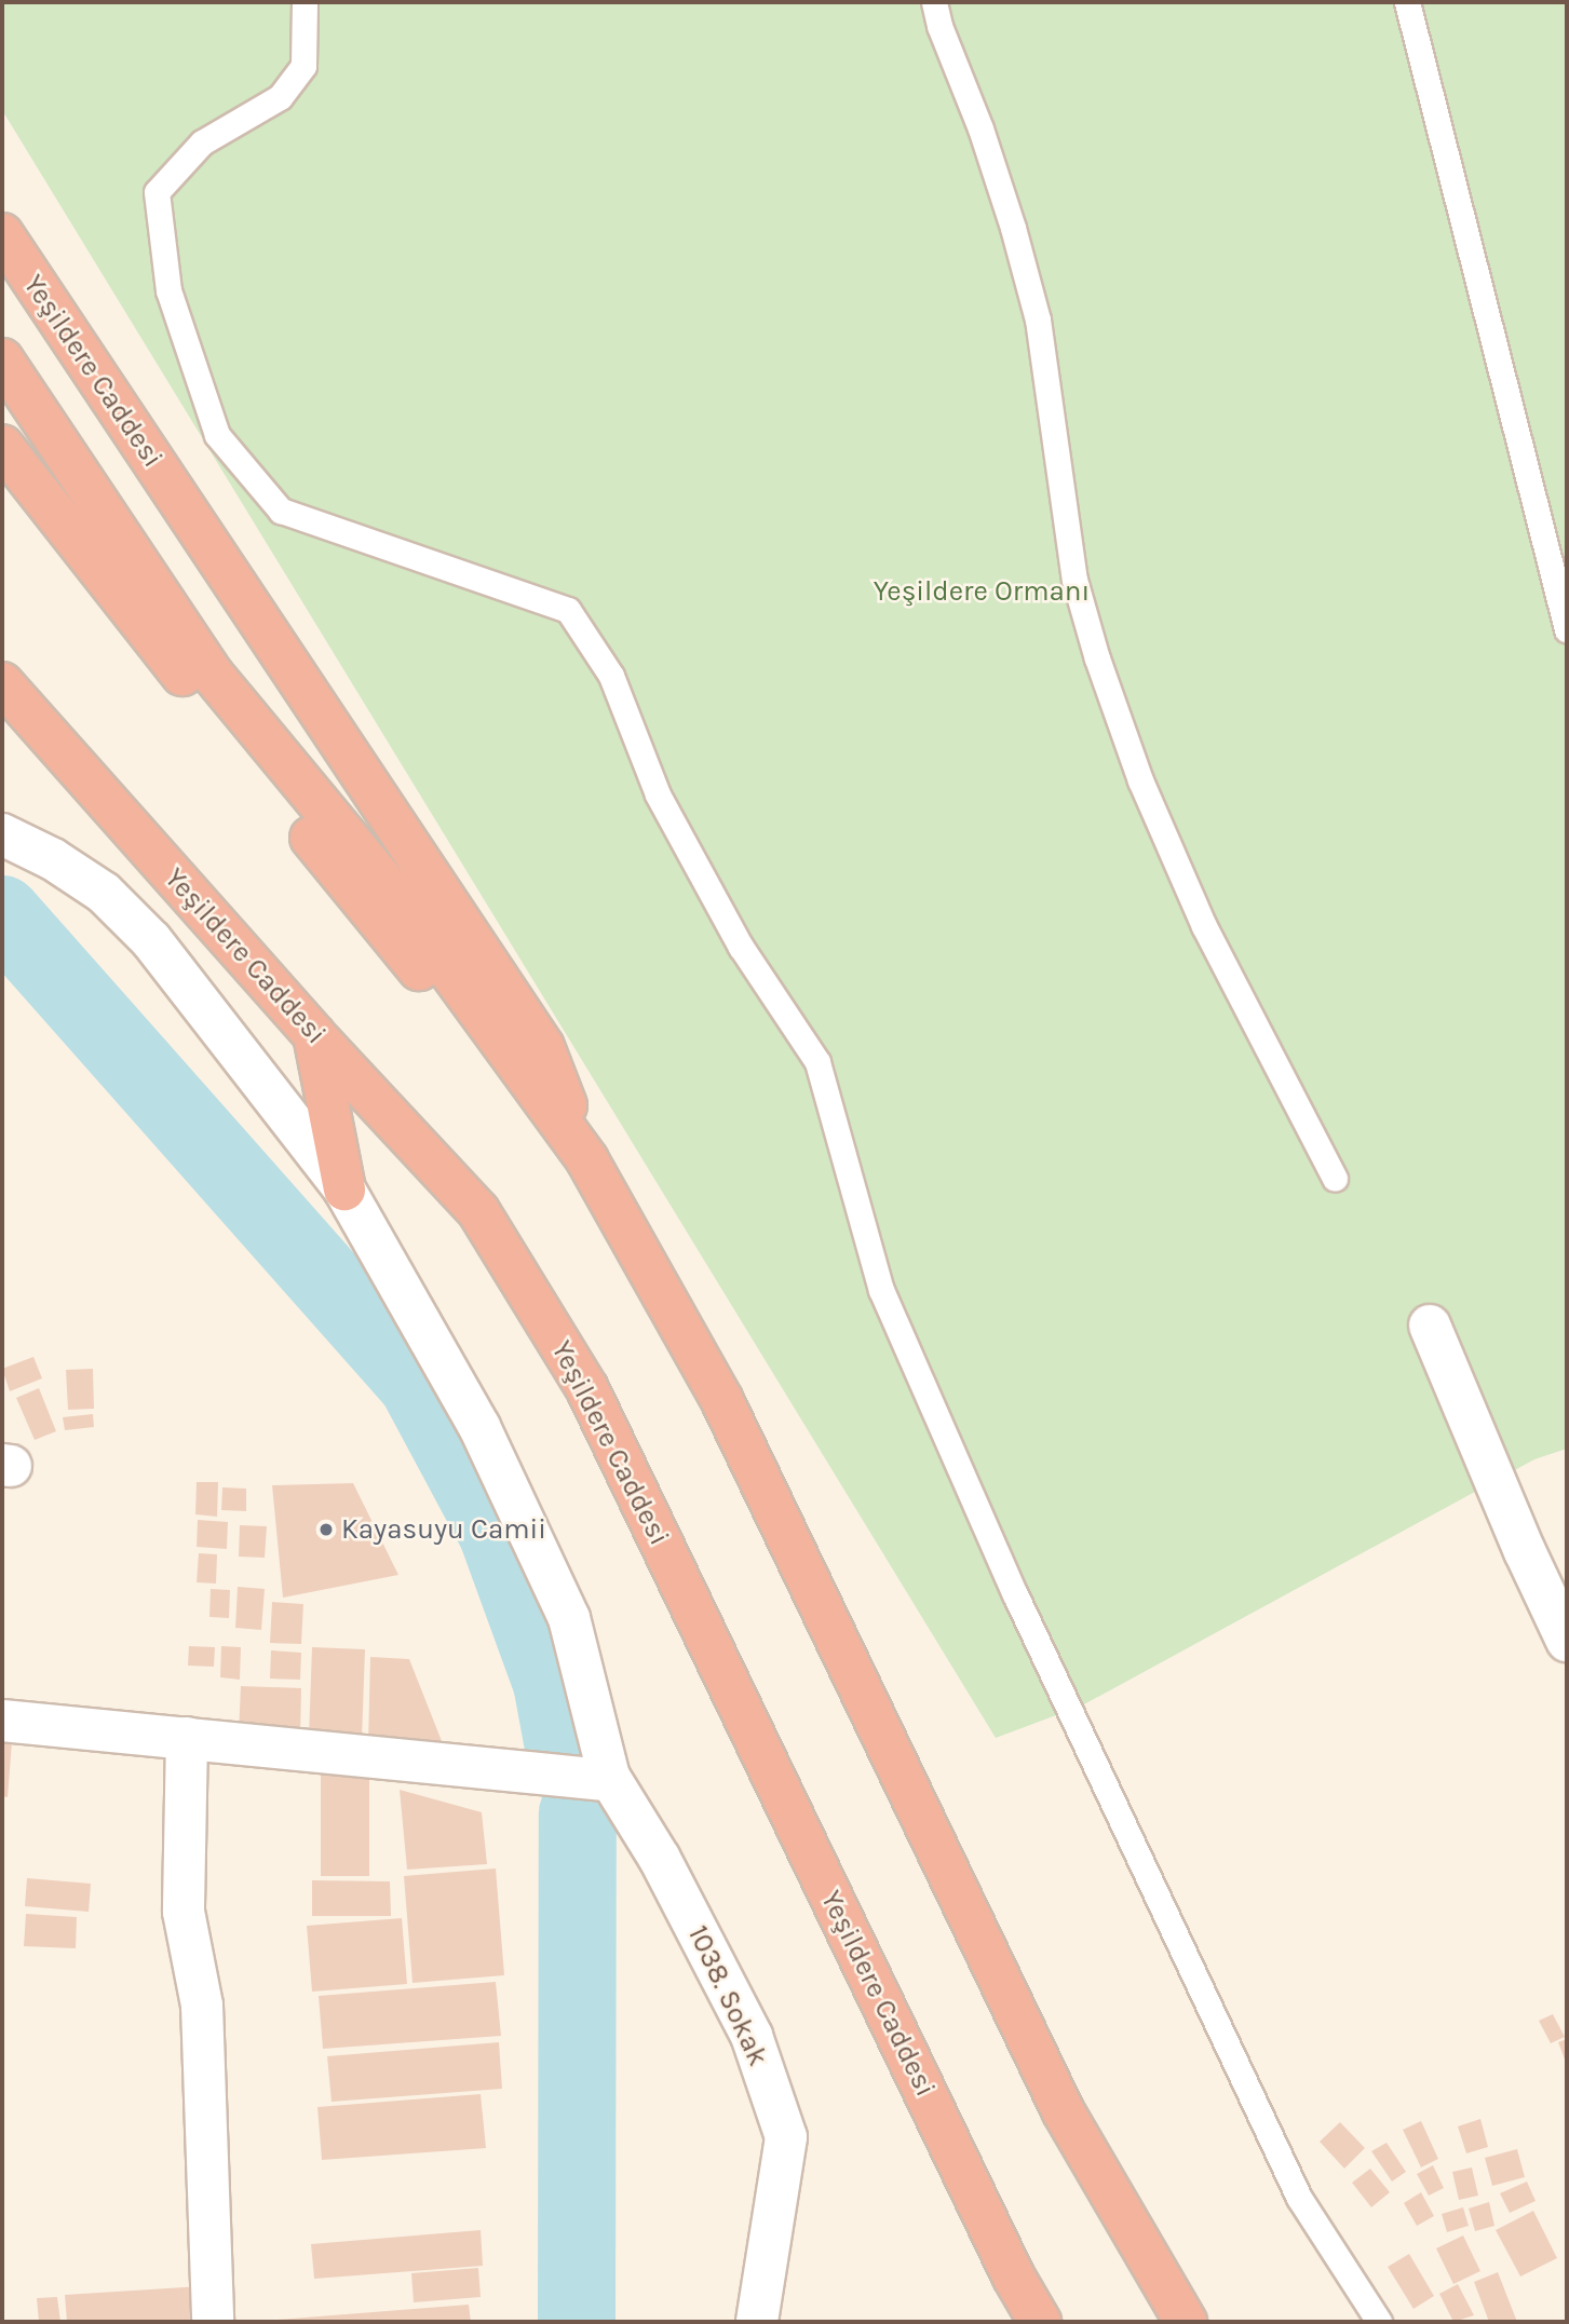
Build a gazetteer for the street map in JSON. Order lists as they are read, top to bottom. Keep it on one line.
{"streets":{"highway":["Yeşildere Caddesi"],"street":["1038. Sokak"]},"parks":["Yeşildere Ormanı"],"places":["Kayasuyu Camii"]}
